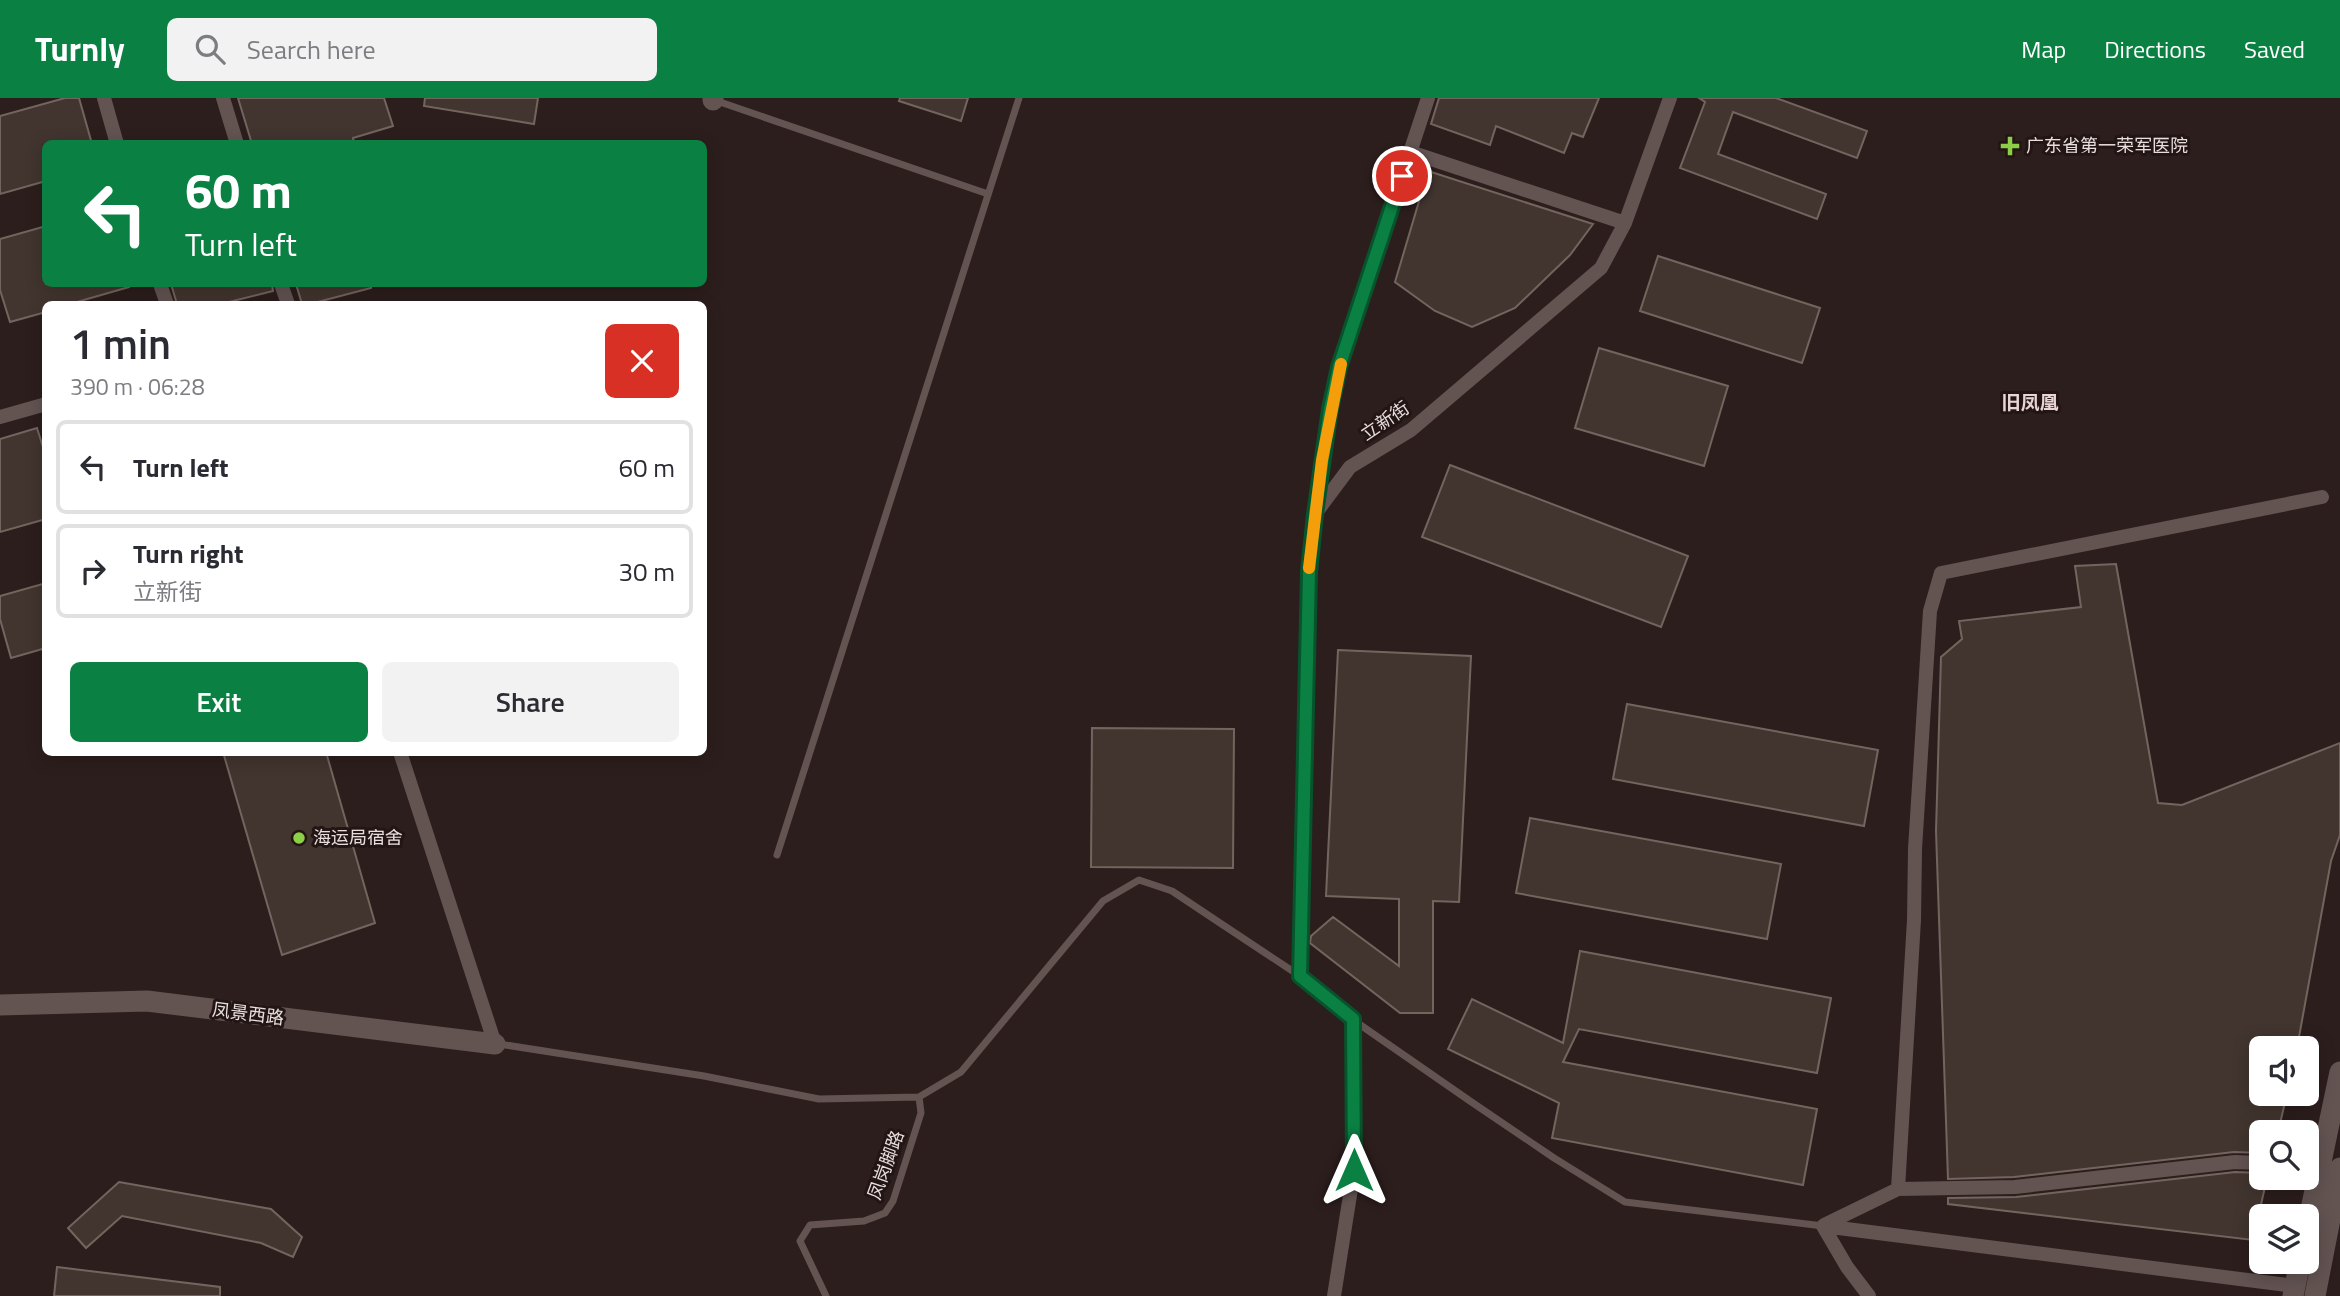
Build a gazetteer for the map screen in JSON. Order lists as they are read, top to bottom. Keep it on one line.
{"streets":{"street":["立新街","凤景西路"],"lane":["凤岗脚路"]},"districts":["旧凤凰"],"places":{"health":["广东省第一荣军医院"],"other":["海运局宿舍"]},"page":{"header":"Turnly","search":"Search here","nav":["Map","Directions","Saved"],"turn":["60 m","Turn left"],"heading":["1 min","390 m · 06:28"],"list":[{"name":"Turn left","value":"60 m"},{"name":"Turn right","note":"立新街","value":"30 m"}],"buttons":["Exit","Share"]}}
